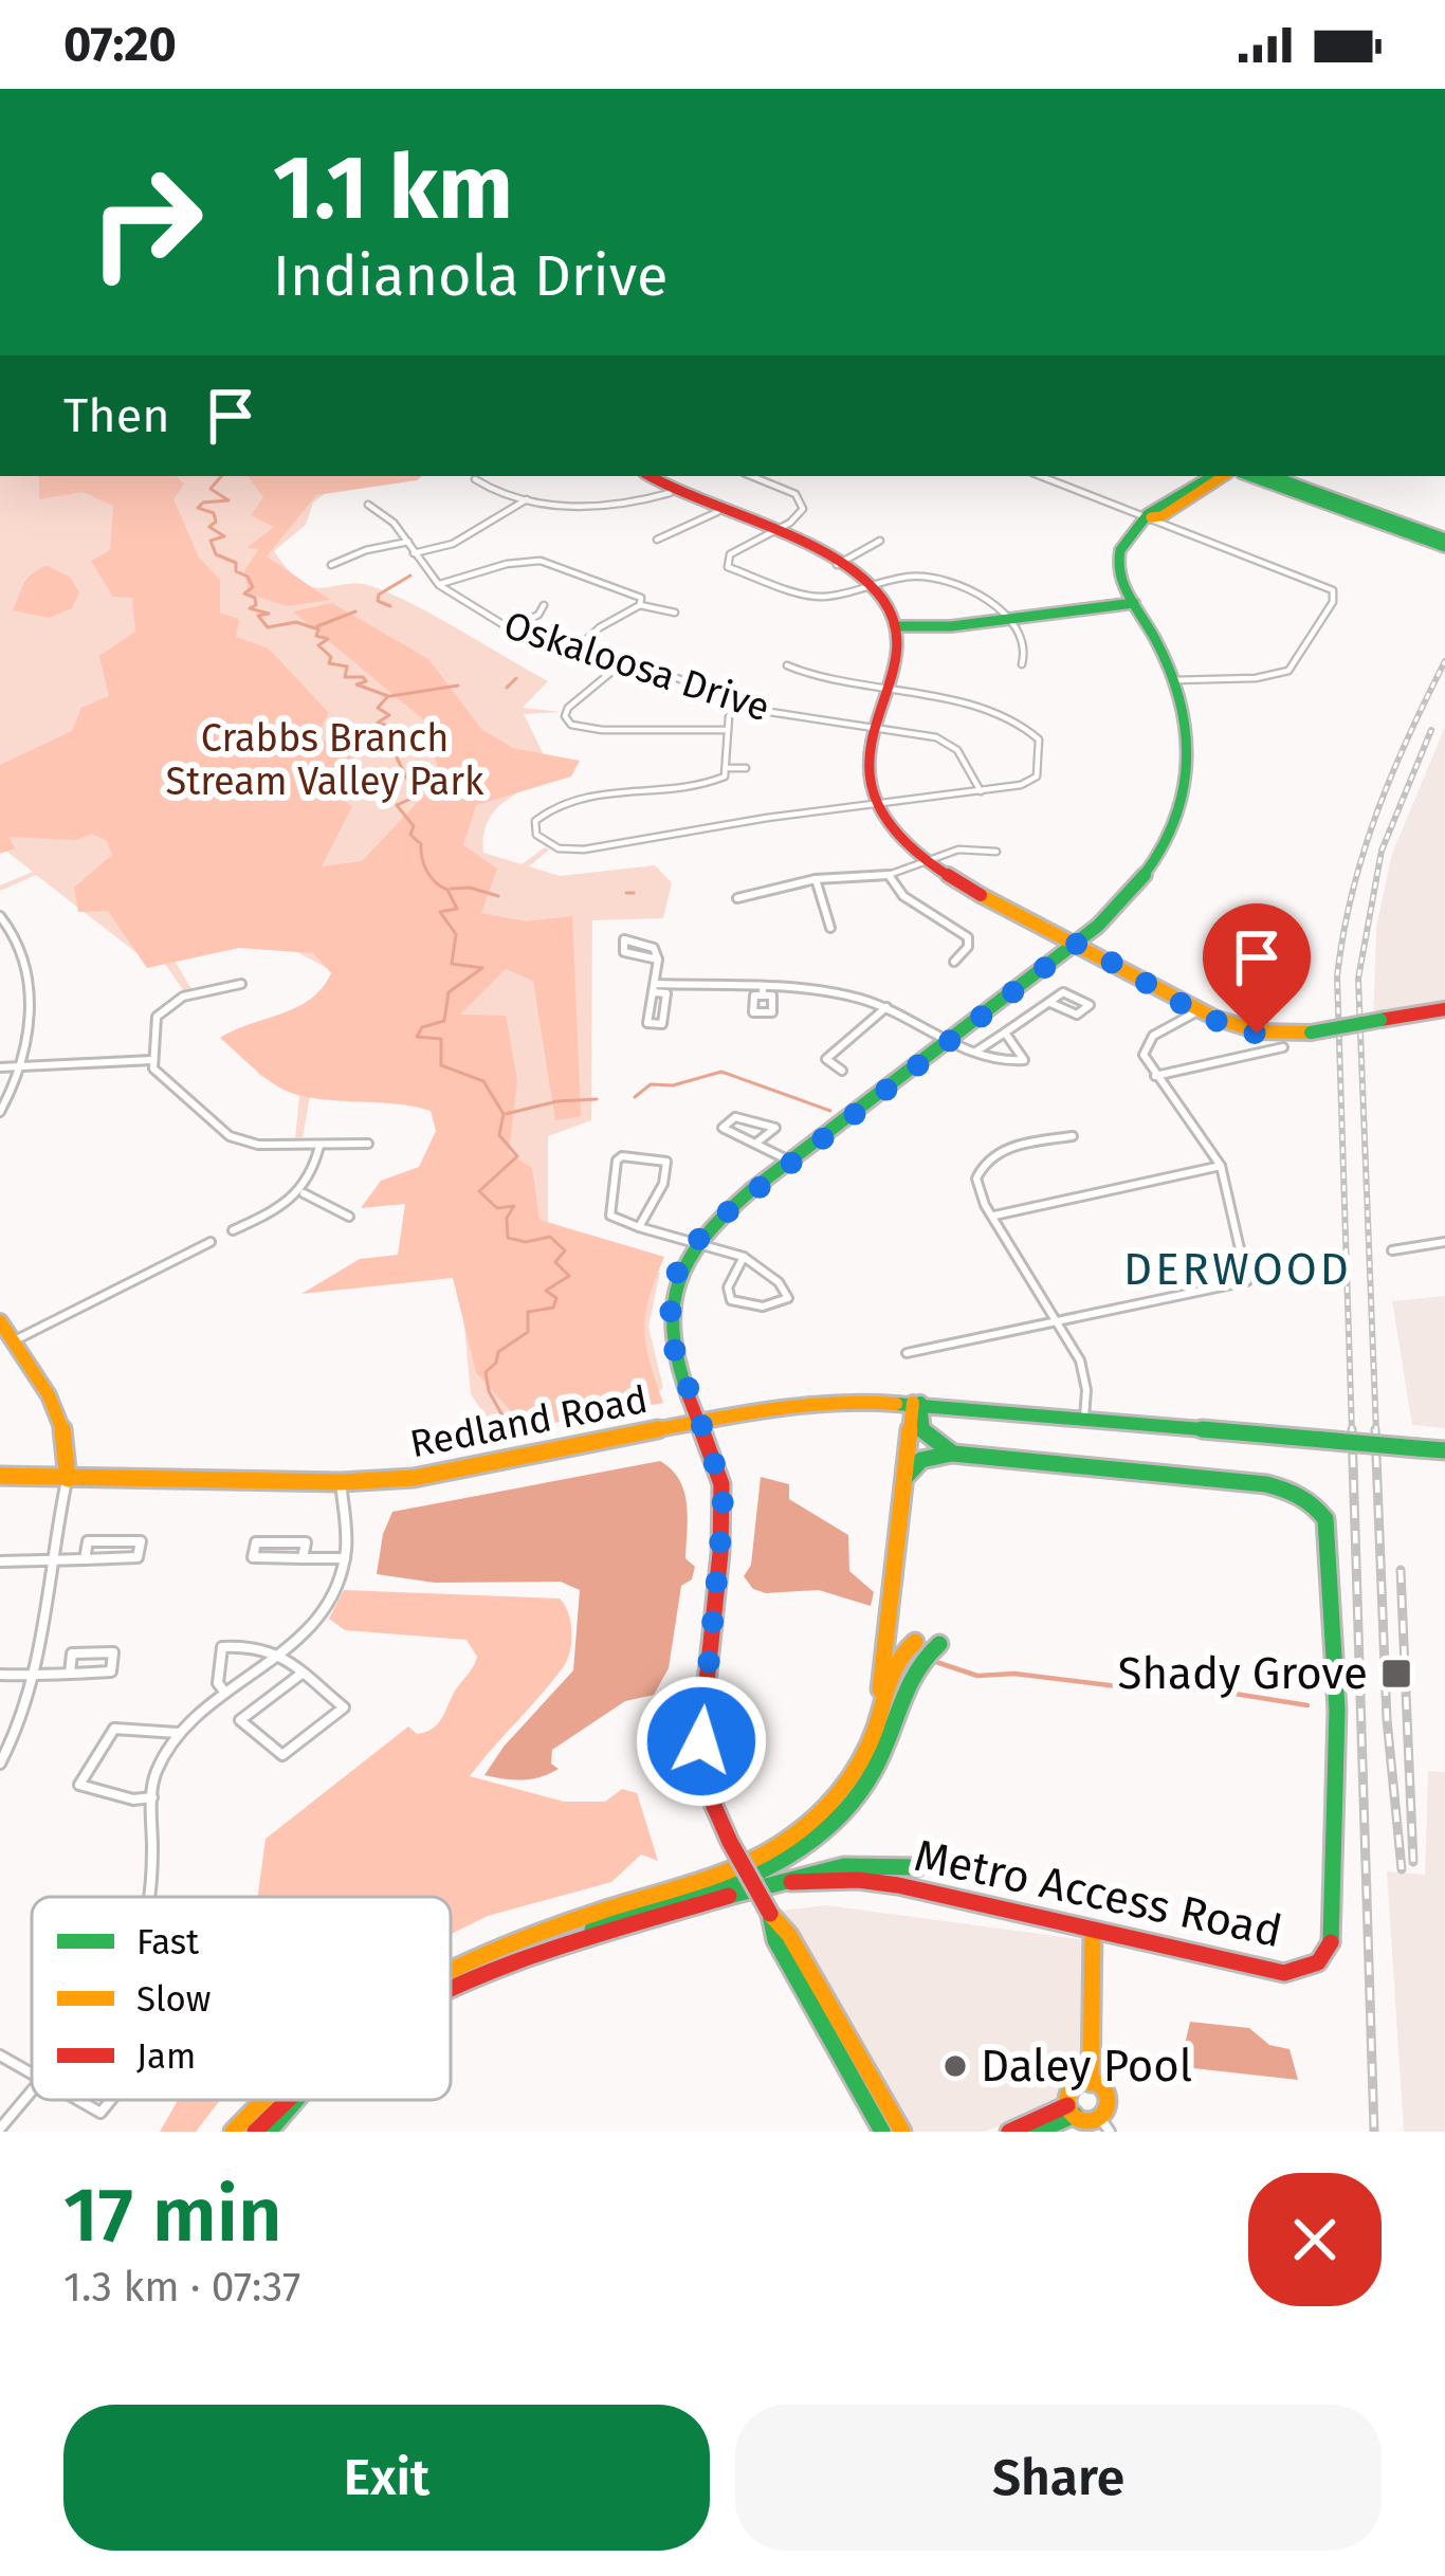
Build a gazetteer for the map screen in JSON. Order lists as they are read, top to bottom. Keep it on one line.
{"streets":{"main road":["Redland Road","Metro Access Road"],"street":["Oskaloosa Drive"]},"districts":["DERWOOD"],"parks":["Crabbs Branch Stream Valley Park"],"places":{"transit":["Shady Grove"],"other":["Daley Pool"]},"legend":["Fast","Slow","Jam"],"page":{"status":"07:20","turn":["1.1 km","Indianola Drive"],"then":"Then","heading":["17 min","1.3 km · 07:37"],"buttons":["Exit","Share"]}}
